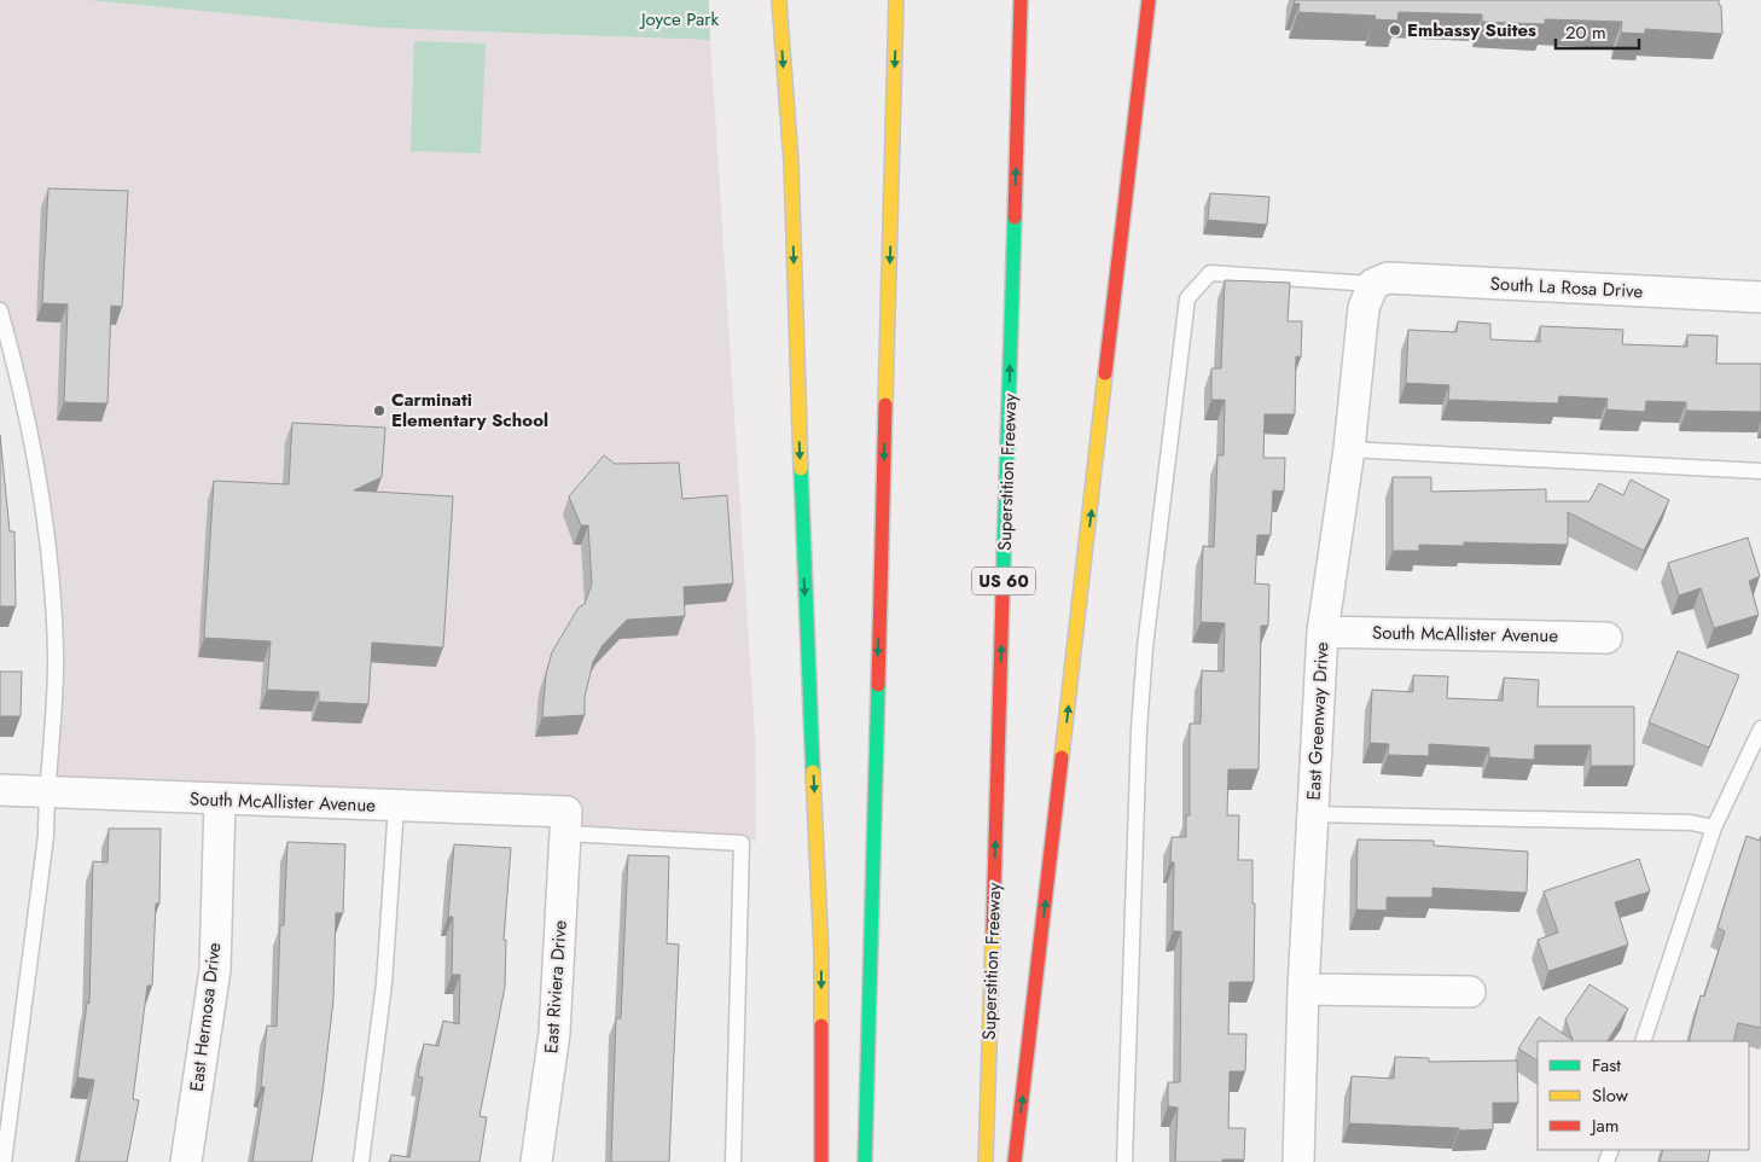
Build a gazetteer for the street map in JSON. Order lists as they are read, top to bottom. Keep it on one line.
{"streets":{"highway":["Superstition Freeway","US 60"],"street":["South La Rosa Drive","South McAllister Avenue","East Greenway Drive","East Riviera Drive","East Hermosa Drive"]},"crossings":[["South La Rosa Drive","East Greenway Drive"],["South McAllister Avenue","East Greenway Drive"],["South McAllister Avenue","East Riviera Drive"],["South McAllister Avenue","East Hermosa Drive"]],"parks":["Joyce Park"],"places":["Embassy Suites","Carminati Elementary School"],"legend":["Fast","Slow","Jam"],"scale_bar":"20 m"}
